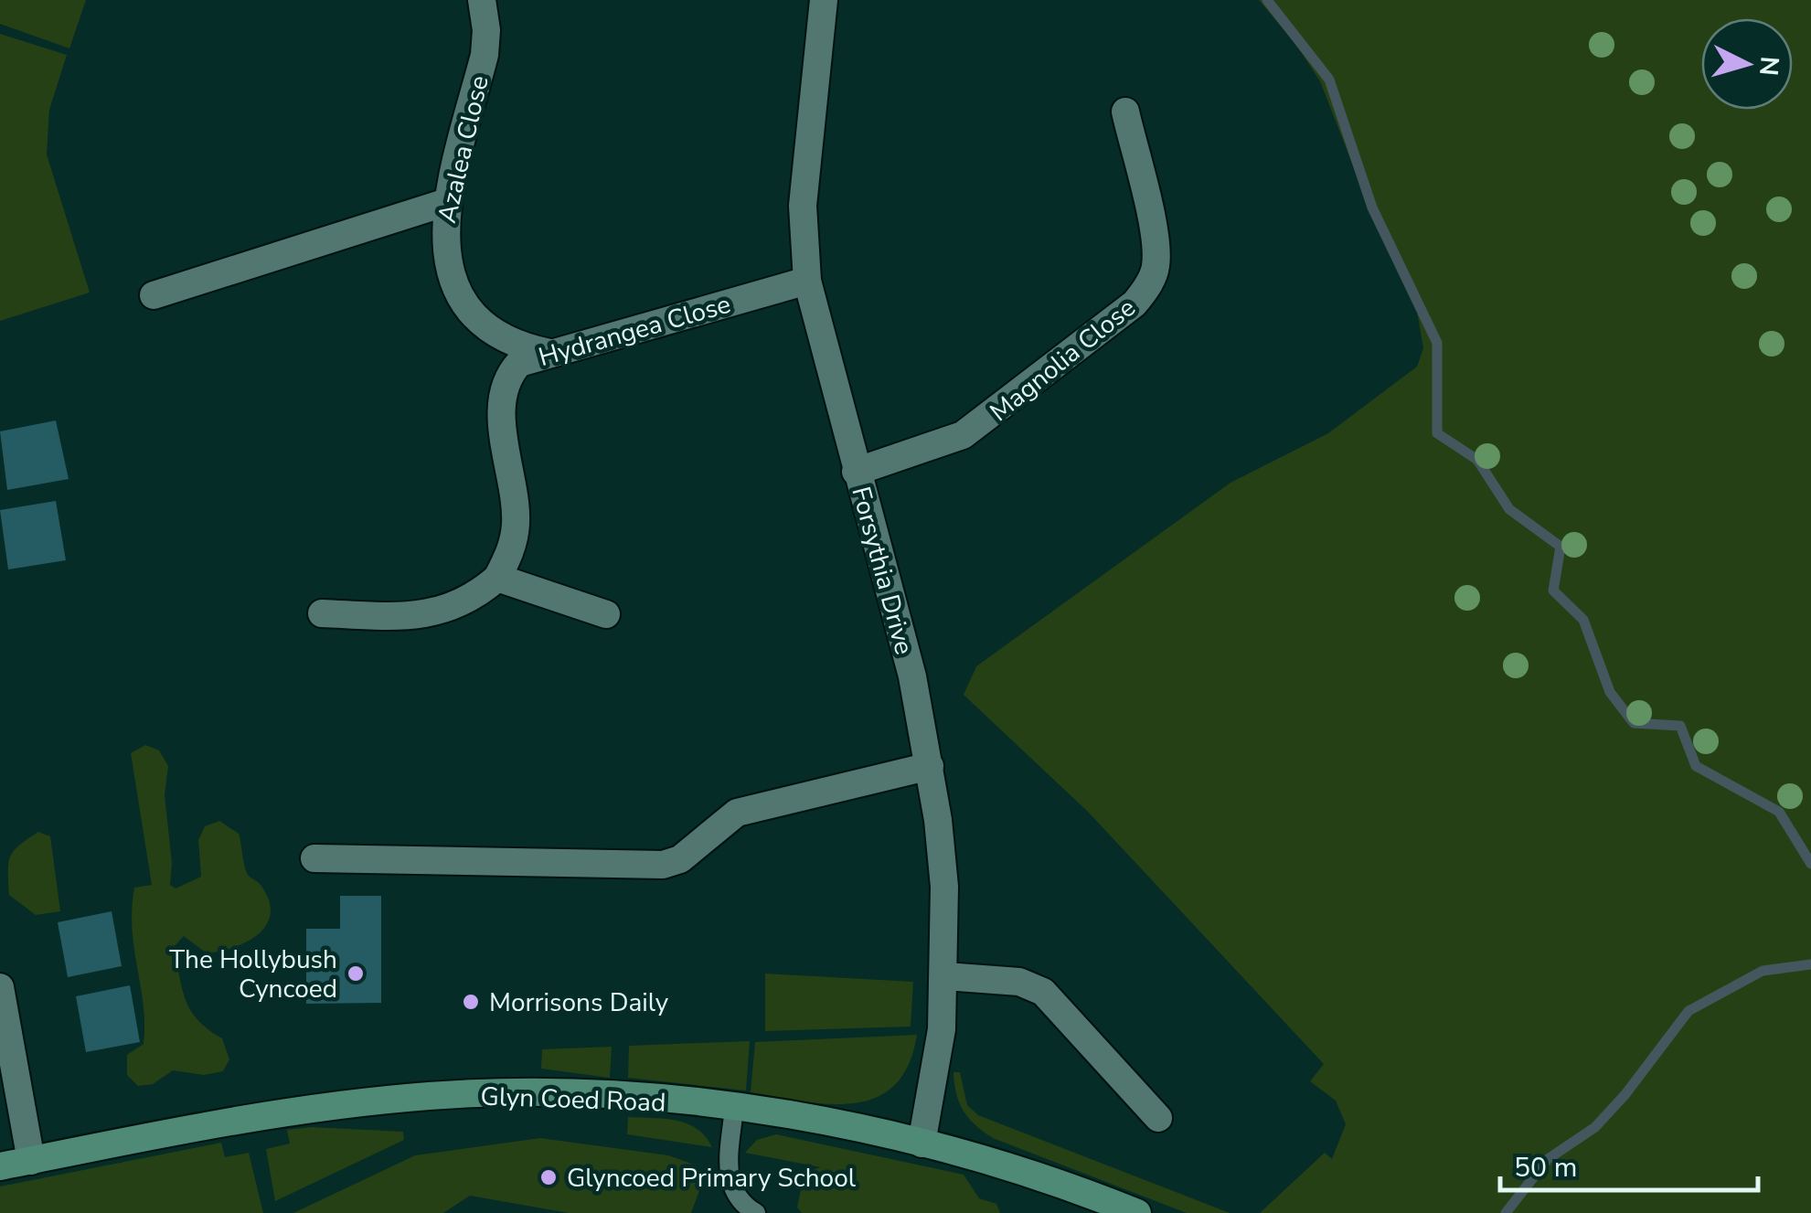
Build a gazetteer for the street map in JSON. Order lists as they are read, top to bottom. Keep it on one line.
{"streets":{"street":["Azalea Close","Hydrangea Close","Magnolia Close","Forsythia Drive","Glyn Coed Road"]},"crossings":[["Azalea Close","Hydrangea Close"],["Hydrangea Close","Forsythia Drive"],["Magnolia Close","Forsythia Drive"],["Forsythia Drive","Glyn Coed Road"]],"places":["The Hollybush Cyncoed","Morrisons Daily","Glyncoed Primary School"],"scale_bar":"50 m","north":"right"}
